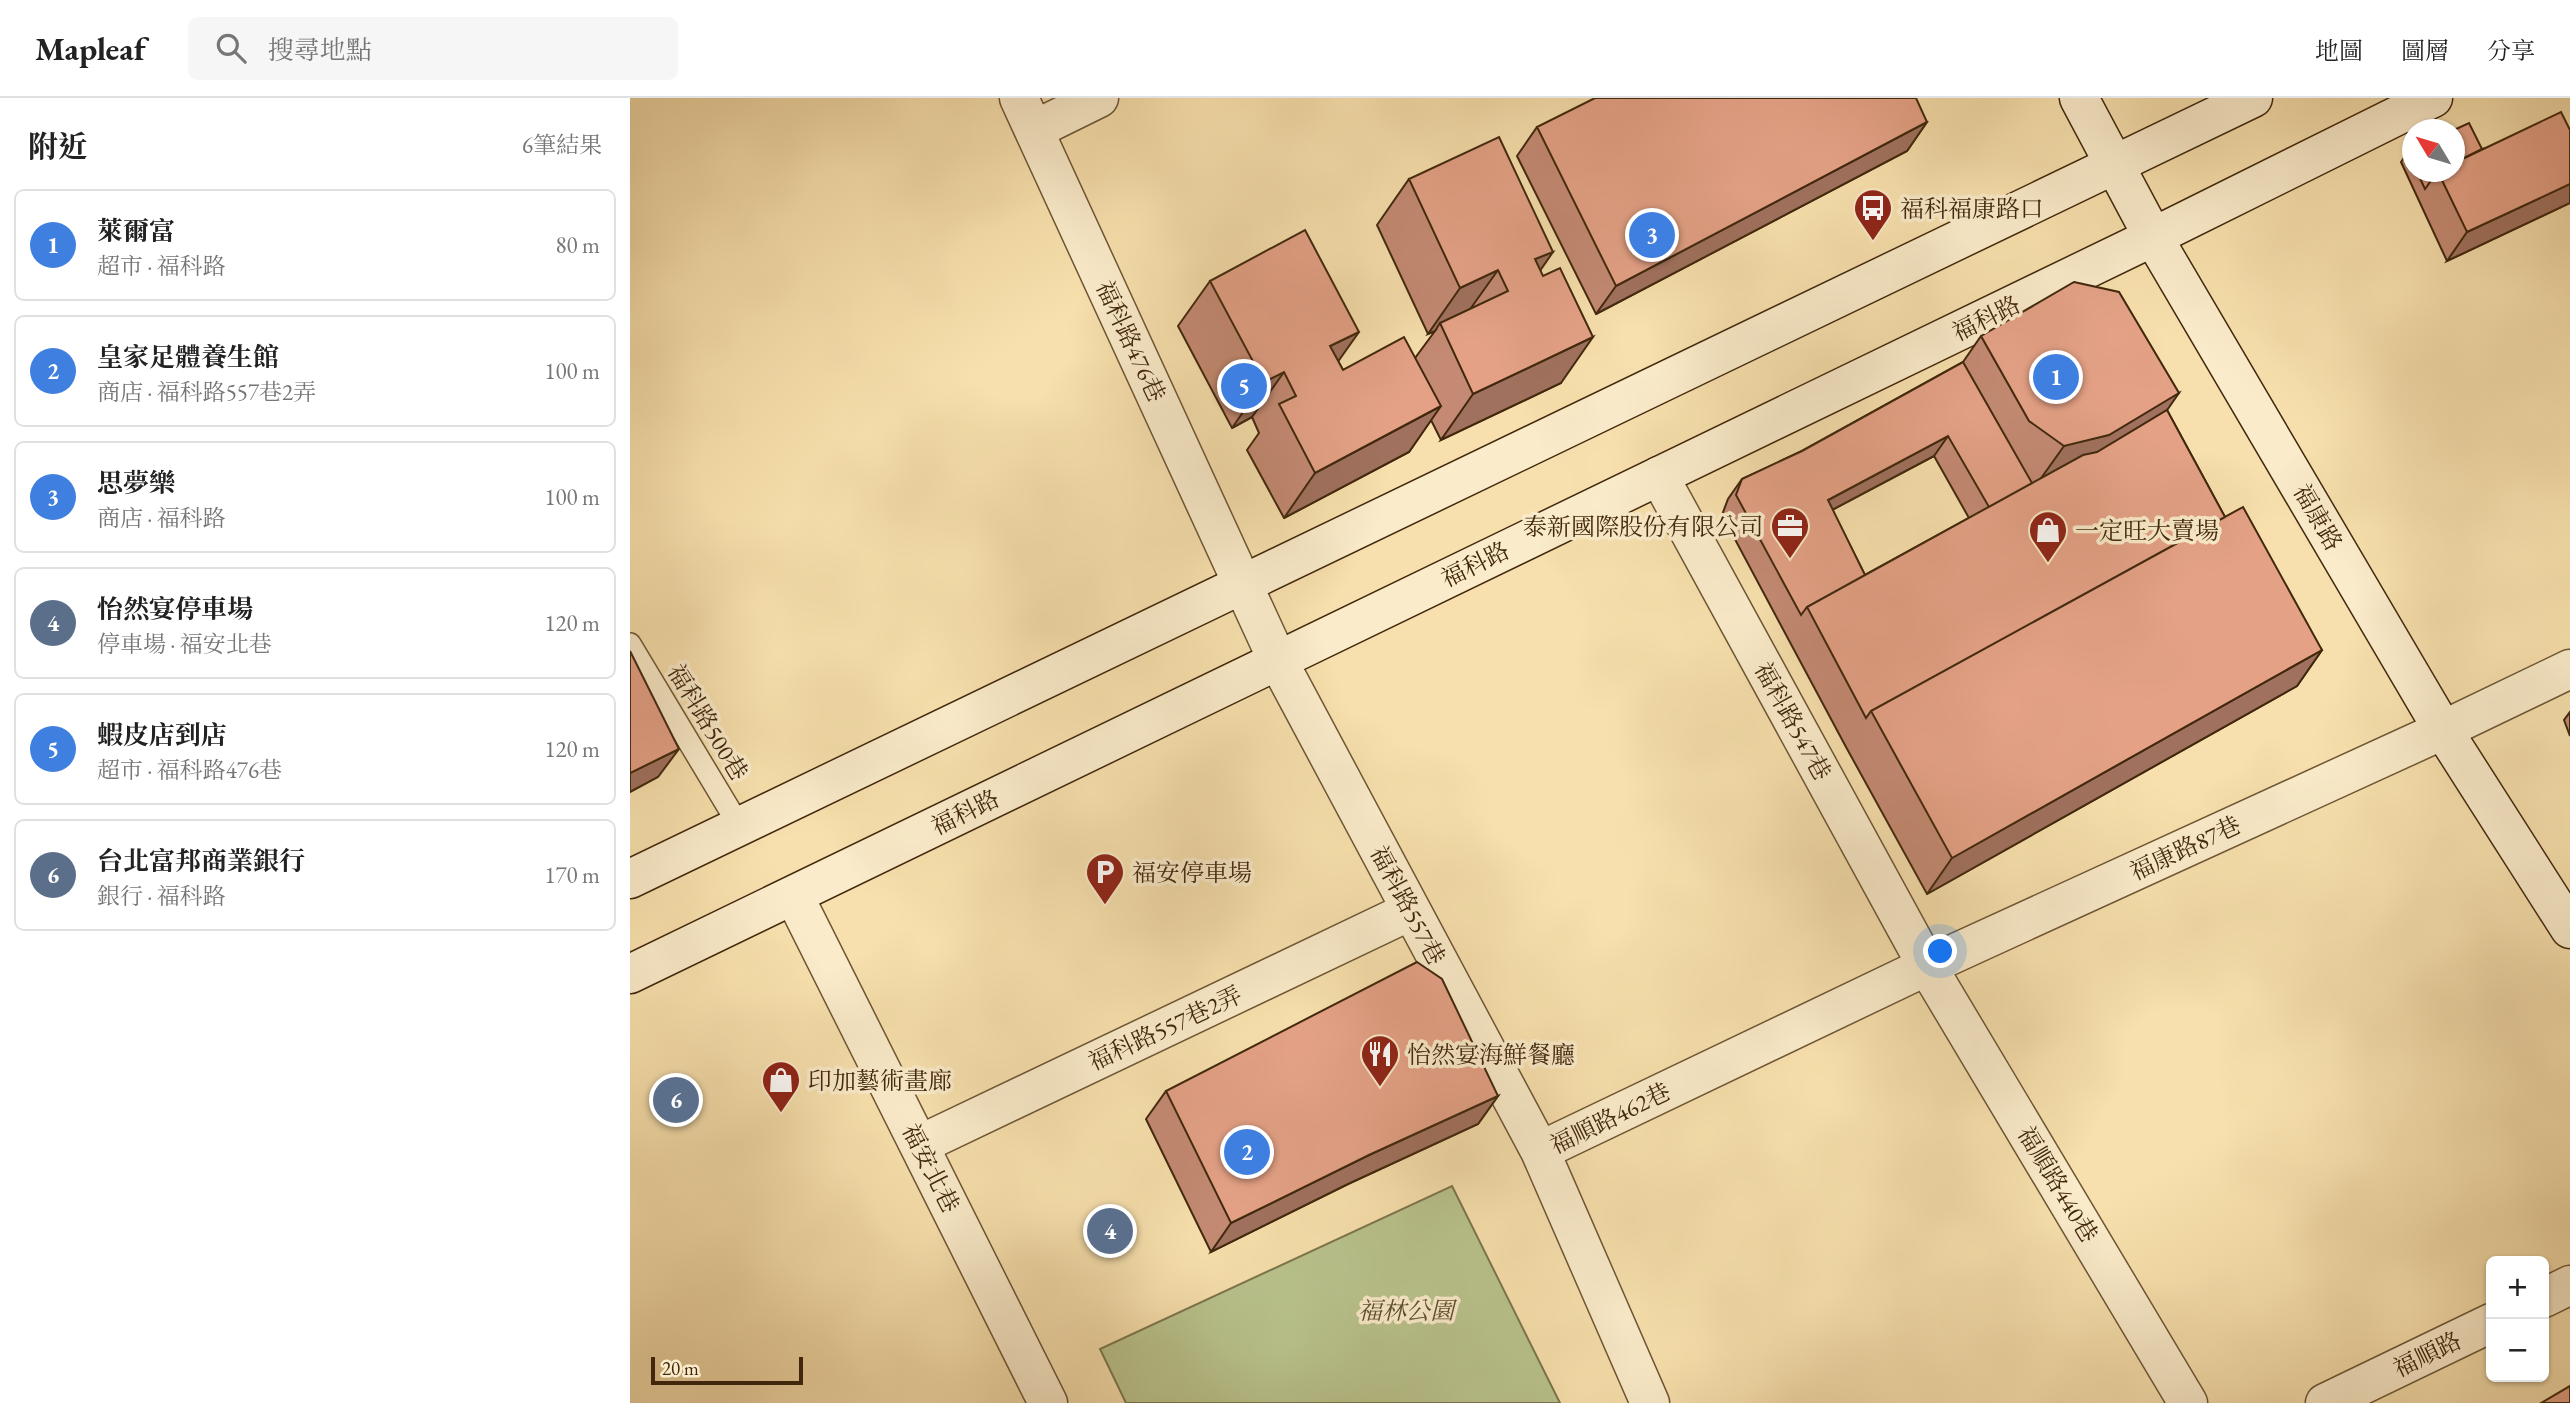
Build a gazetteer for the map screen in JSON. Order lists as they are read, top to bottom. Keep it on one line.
{"streets":{"street":["福科路","福科路476巷","福康路","福科路547巷","福康路87巷","福科路557巷","福科路557巷2弄","福順路462巷","福安北巷","福順路440巷","福順路"],"lane":["福科路500巷"]},"crossings":[["福科路","福科路476巷"],["福科路","福康路"],["福科路","福科路547巷"],["福科路","福科路557巷"],["福科路","福安北巷"],["福科路476巷","福科路557巷"],["福康路","福康路87巷"],["福科路547巷","福康路87巷"],["福科路547巷","福順路462巷"],["福科路547巷","福順路440巷"],["福康路87巷","福順路462巷"],["福康路87巷","福順路440巷"],["福科路557巷","福科路557巷2弄"],["福科路557巷","福順路462巷"],["福科路557巷2弄","福安北巷"],["福順路462巷","福順路440巷"]],"parks":["福林公園"],"places":{"bus stop":["福科福康路口"],"office":["泰新國際股份有限公司"],"shop":["一定旺大賣場","印加藝術畫廊"],"parking":["福安停車場"],"restaurant":["怡然宴海鮮餐廳"]},"scale_bar":"20 m","north":"top left","page":{"header":"Mapleaf","search":"搜尋地點","nav":["地圖","圖層","分享"],"heading":["附近","6筆結果"],"list":[{"mark":"1","name":"萊爾富","note":"超市 · 福科路","value":"80 m"},{"mark":"2","name":"皇家足體養生館","note":"商店 · 福科路557巷2弄","value":"100 m"},{"mark":"3","name":"思夢樂","note":"商店 · 福科路","value":"100 m"},{"mark":"4","name":"怡然宴停車場","note":"停車場 · 福安北巷","value":"120 m"},{"mark":"5","name":"蝦皮店到店","note":"超市 · 福科路476巷","value":"120 m"},{"mark":"6","name":"台北富邦商業銀行","note":"銀行 · 福科路","value":"170 m"}],"pins":["3","1","5","6","2","4"],"map_buttons":["+","−"],"scale":"20 m"}}
